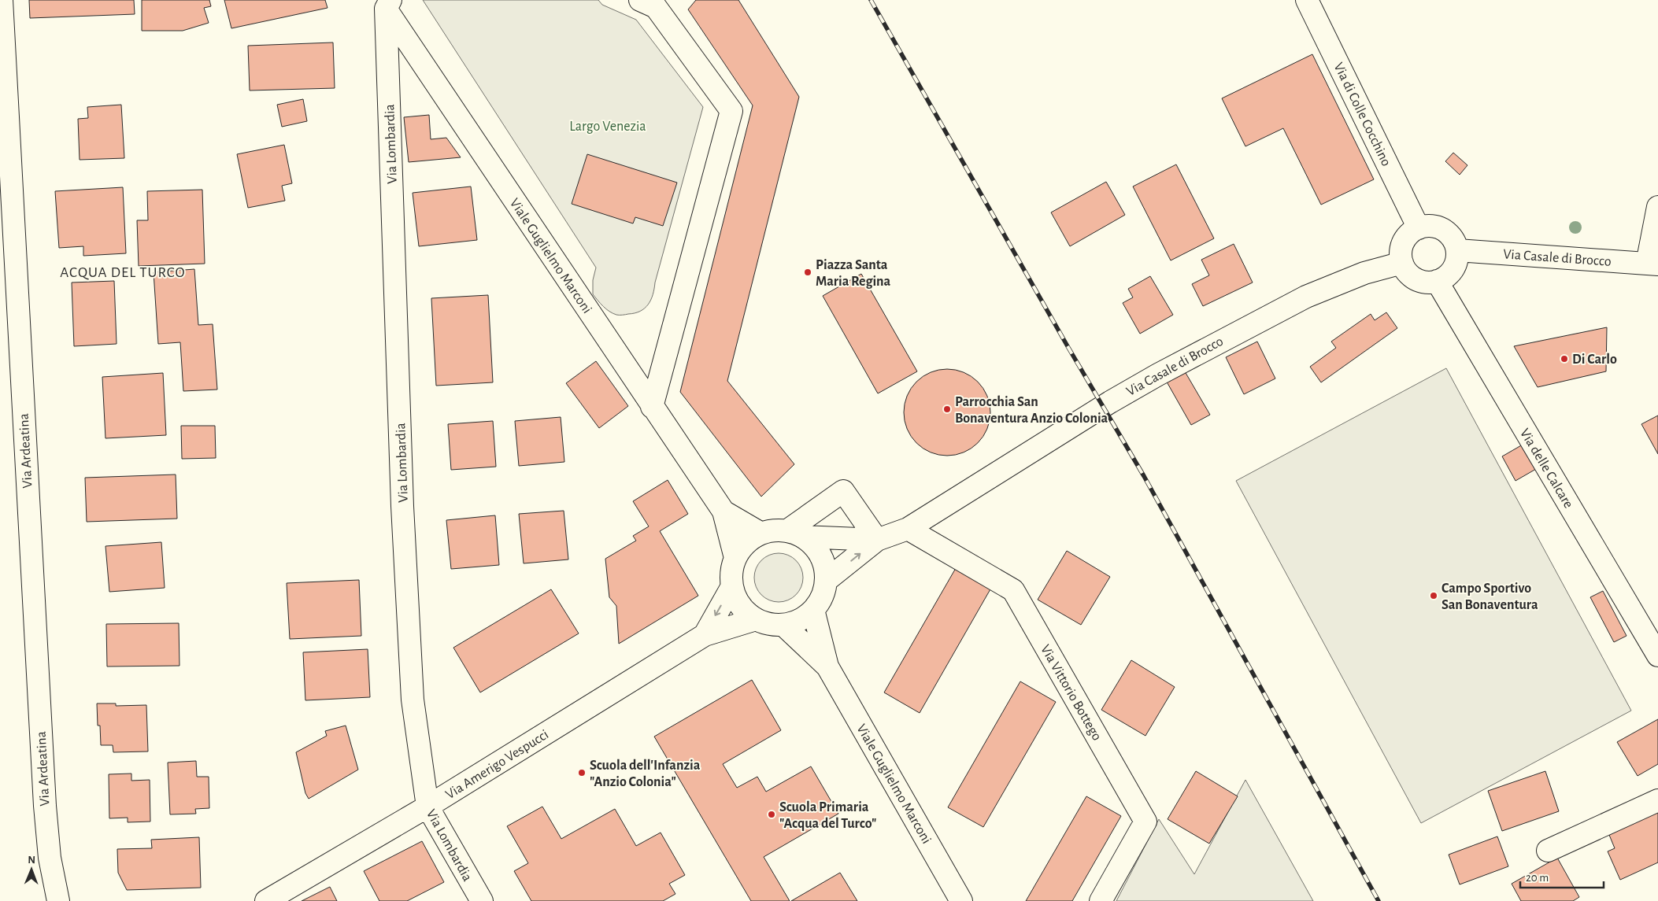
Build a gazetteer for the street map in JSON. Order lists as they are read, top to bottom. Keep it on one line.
{"streets":{"street":["Via di Colle Cocchino","Via Lombardia","Viale Guglielmo Marconi","Via Casale di Brocco","Via Ardeatina","Via delle Calcare","Via Vittorio Bottego","Via Amerigo Vespucci"]},"crossings":[["Via di Colle Cocchino","Via Casale di Brocco"],["Via di Colle Cocchino","Via delle Calcare"],["Via Lombardia","Viale Guglielmo Marconi"],["Via Lombardia","Via Amerigo Vespucci"],["Viale Guglielmo Marconi","Via Amerigo Vespucci"],["Via Casale di Brocco","Via delle Calcare"],["Via Casale di Brocco","Via Vittorio Bottego"]],"districts":["ACQUA DEL TURCO"],"parks":["Largo Venezia"],"places":["Piazza Santa Maria Regina","Di Carlo","Parrocchia San Bonaventura Anzio Colonia","Campo Sportivo San Bonaventura","Scuola dell'Infanzia \"Anzio Colonia\"","Scuola Primaria \"Acqua del Turco\""],"scale_bar":"20 m","north":"top"}
